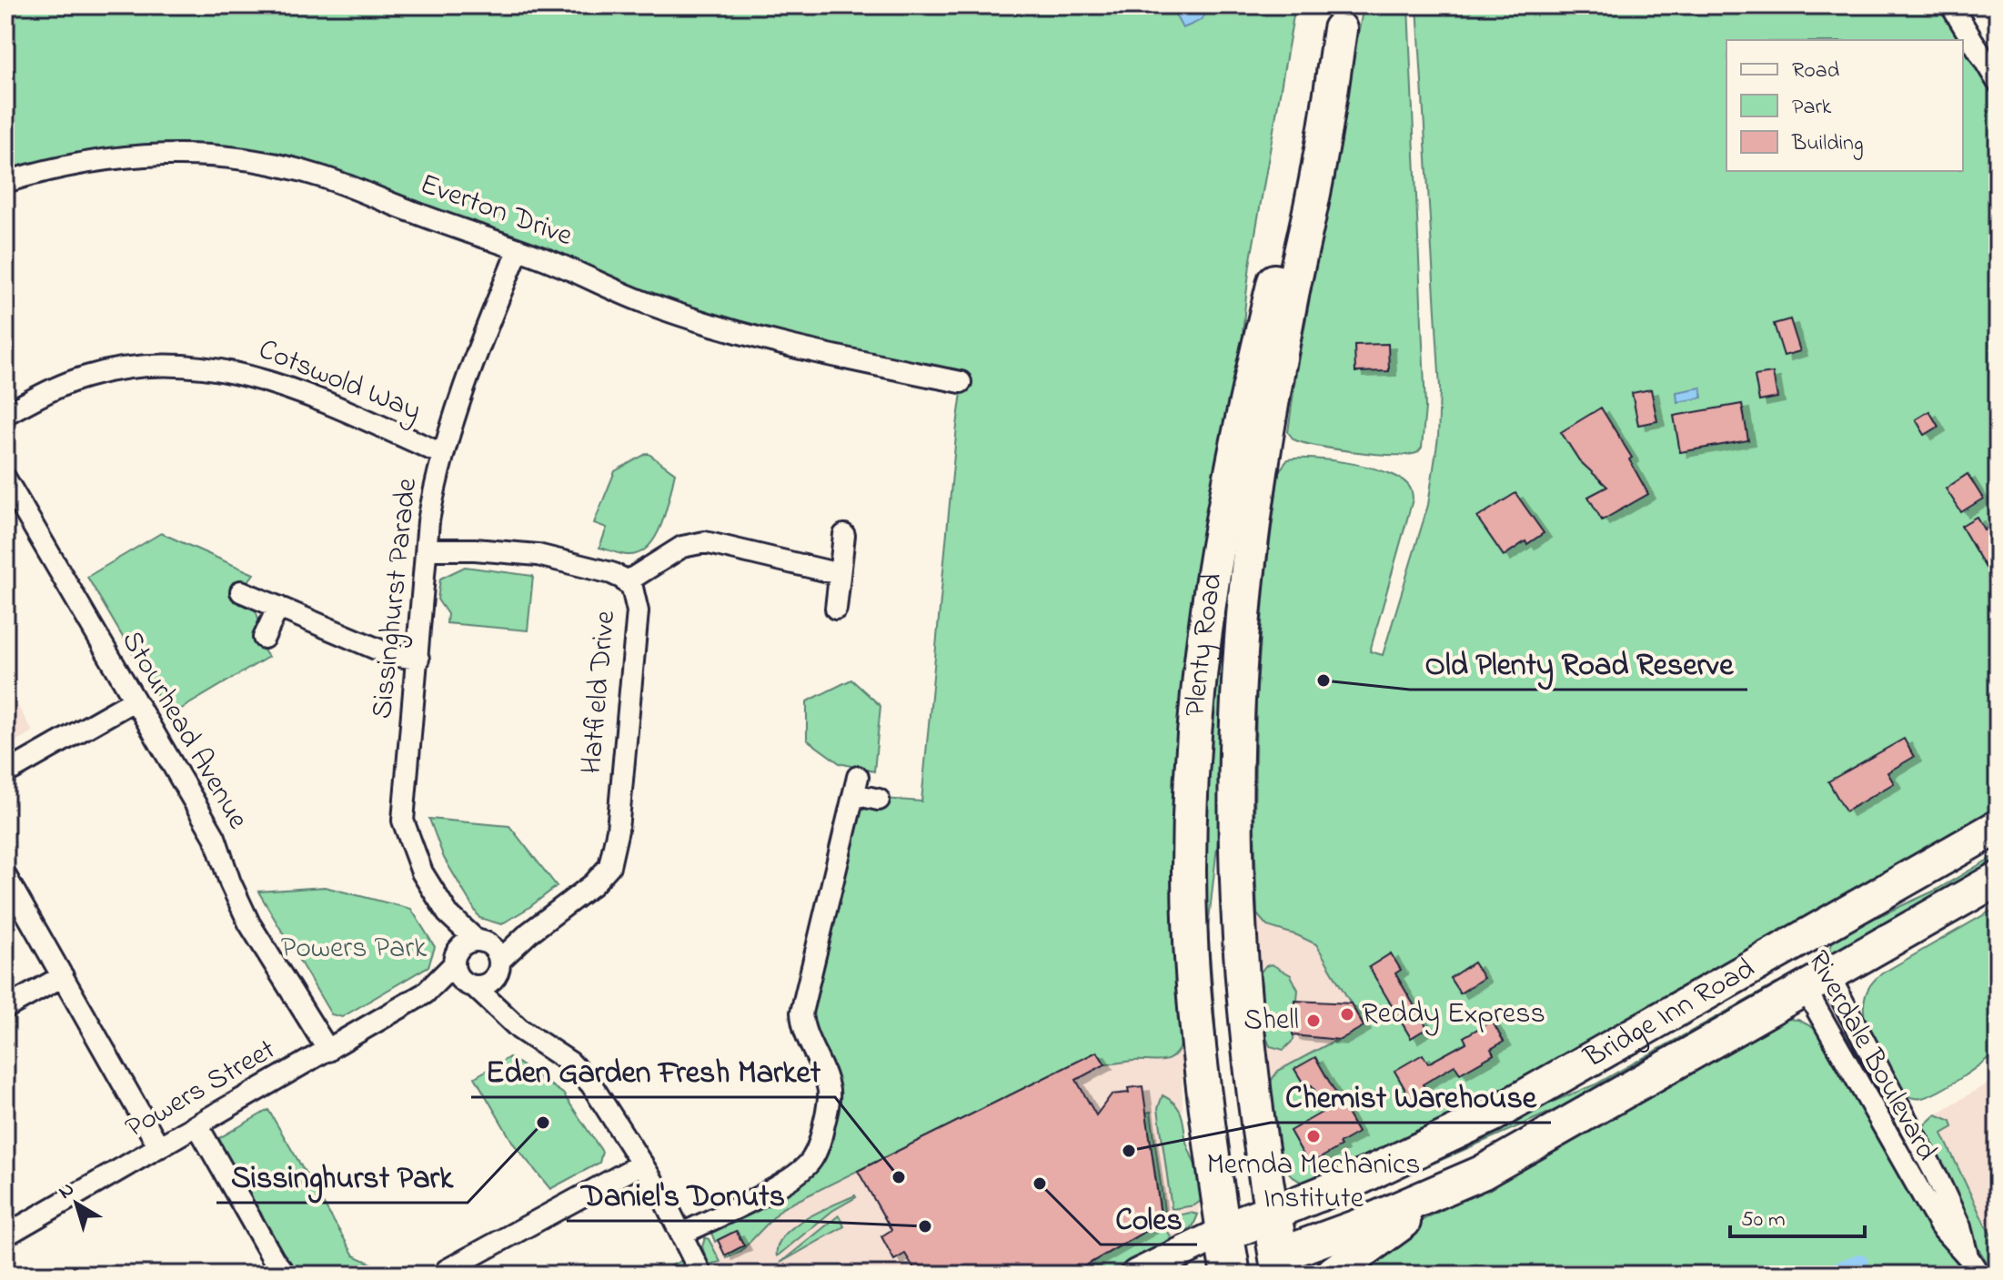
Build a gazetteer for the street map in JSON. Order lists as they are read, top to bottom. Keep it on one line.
{"streets":{"highway":["Plenty Road","Bridge Inn Road"],"main road":["Riverdale Boulevard"],"street":["Everton Drive","Cotswold Way","Sissinghurst Parade","Hatfield Drive","Stourhead Avenue","Powers Street"]},"crossings":[["Everton Drive","Sissinghurst Parade"],["Cotswold Way","Sissinghurst Parade"],["Sissinghurst Parade","Hatfield Drive"],["Sissinghurst Parade","Powers Street"],["Plenty Road","Bridge Inn Road"],["Hatfield Drive","Powers Street"],["Stourhead Avenue","Powers Street"],["Bridge Inn Road","Riverdale Boulevard"]],"parks":["Powers Park"],"places":["Old Plenty Road Reserve","Reddy Express","Shell","Sissinghurst Park","Mernda Mechanics Institute","Chemist Warehouse","Eden Garden Fresh Market","Coles","Daniel's Donuts"],"legend":["Road","Park","Building"],"scale_bar":"50 m","north":"top left"}
